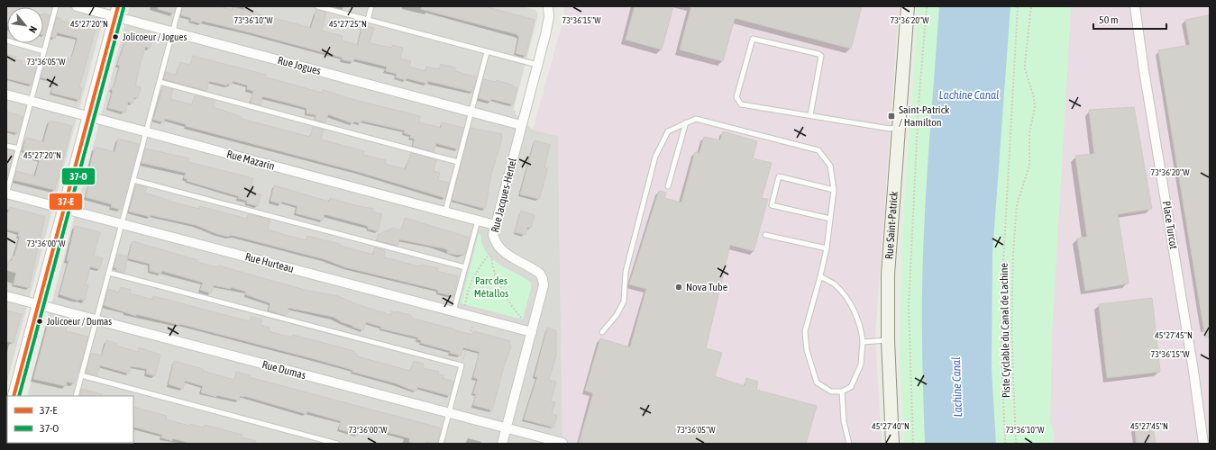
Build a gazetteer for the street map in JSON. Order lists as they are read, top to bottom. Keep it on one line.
{"streets":{"main road":["Rue Saint-Patrick"],"street":["Rue Jogues","Rue Mazarin","Rue Jacques-Hertel","Place Turcot","Rue Hurteau","Rue Dumas"],"path":["Piste Cyclable du Canal de Lachine"]},"crossings":[["Rue Jogues","Rue Jacques-Hertel"],["Rue Mazarin","Rue Jacques-Hertel"],["Rue Jacques-Hertel","Rue Hurteau"],["Rue Jacques-Hertel","Rue Dumas"]],"water":["Lachine Canal"],"parks":["Parc des Métallos"],"places":{"other":["Jolicoeur / Jogues","Nova Tube","Jolicoeur / Dumas"],"transit":["Saint-Patrick / Hamilton"]},"lines":["transit line 37-E","transit line 37-O"],"legend":["37-E","37-O"],"scale_bar":"50 m","north":"bottom right","coordinates":["73°36'10\"W","73°36'15\"W","73°36'20\"W","45°27'20\"N","45°27'25\"N","73°36'05\"W","73°36'00\"W","45°27'45\"N","45°27'40\"N"]}
